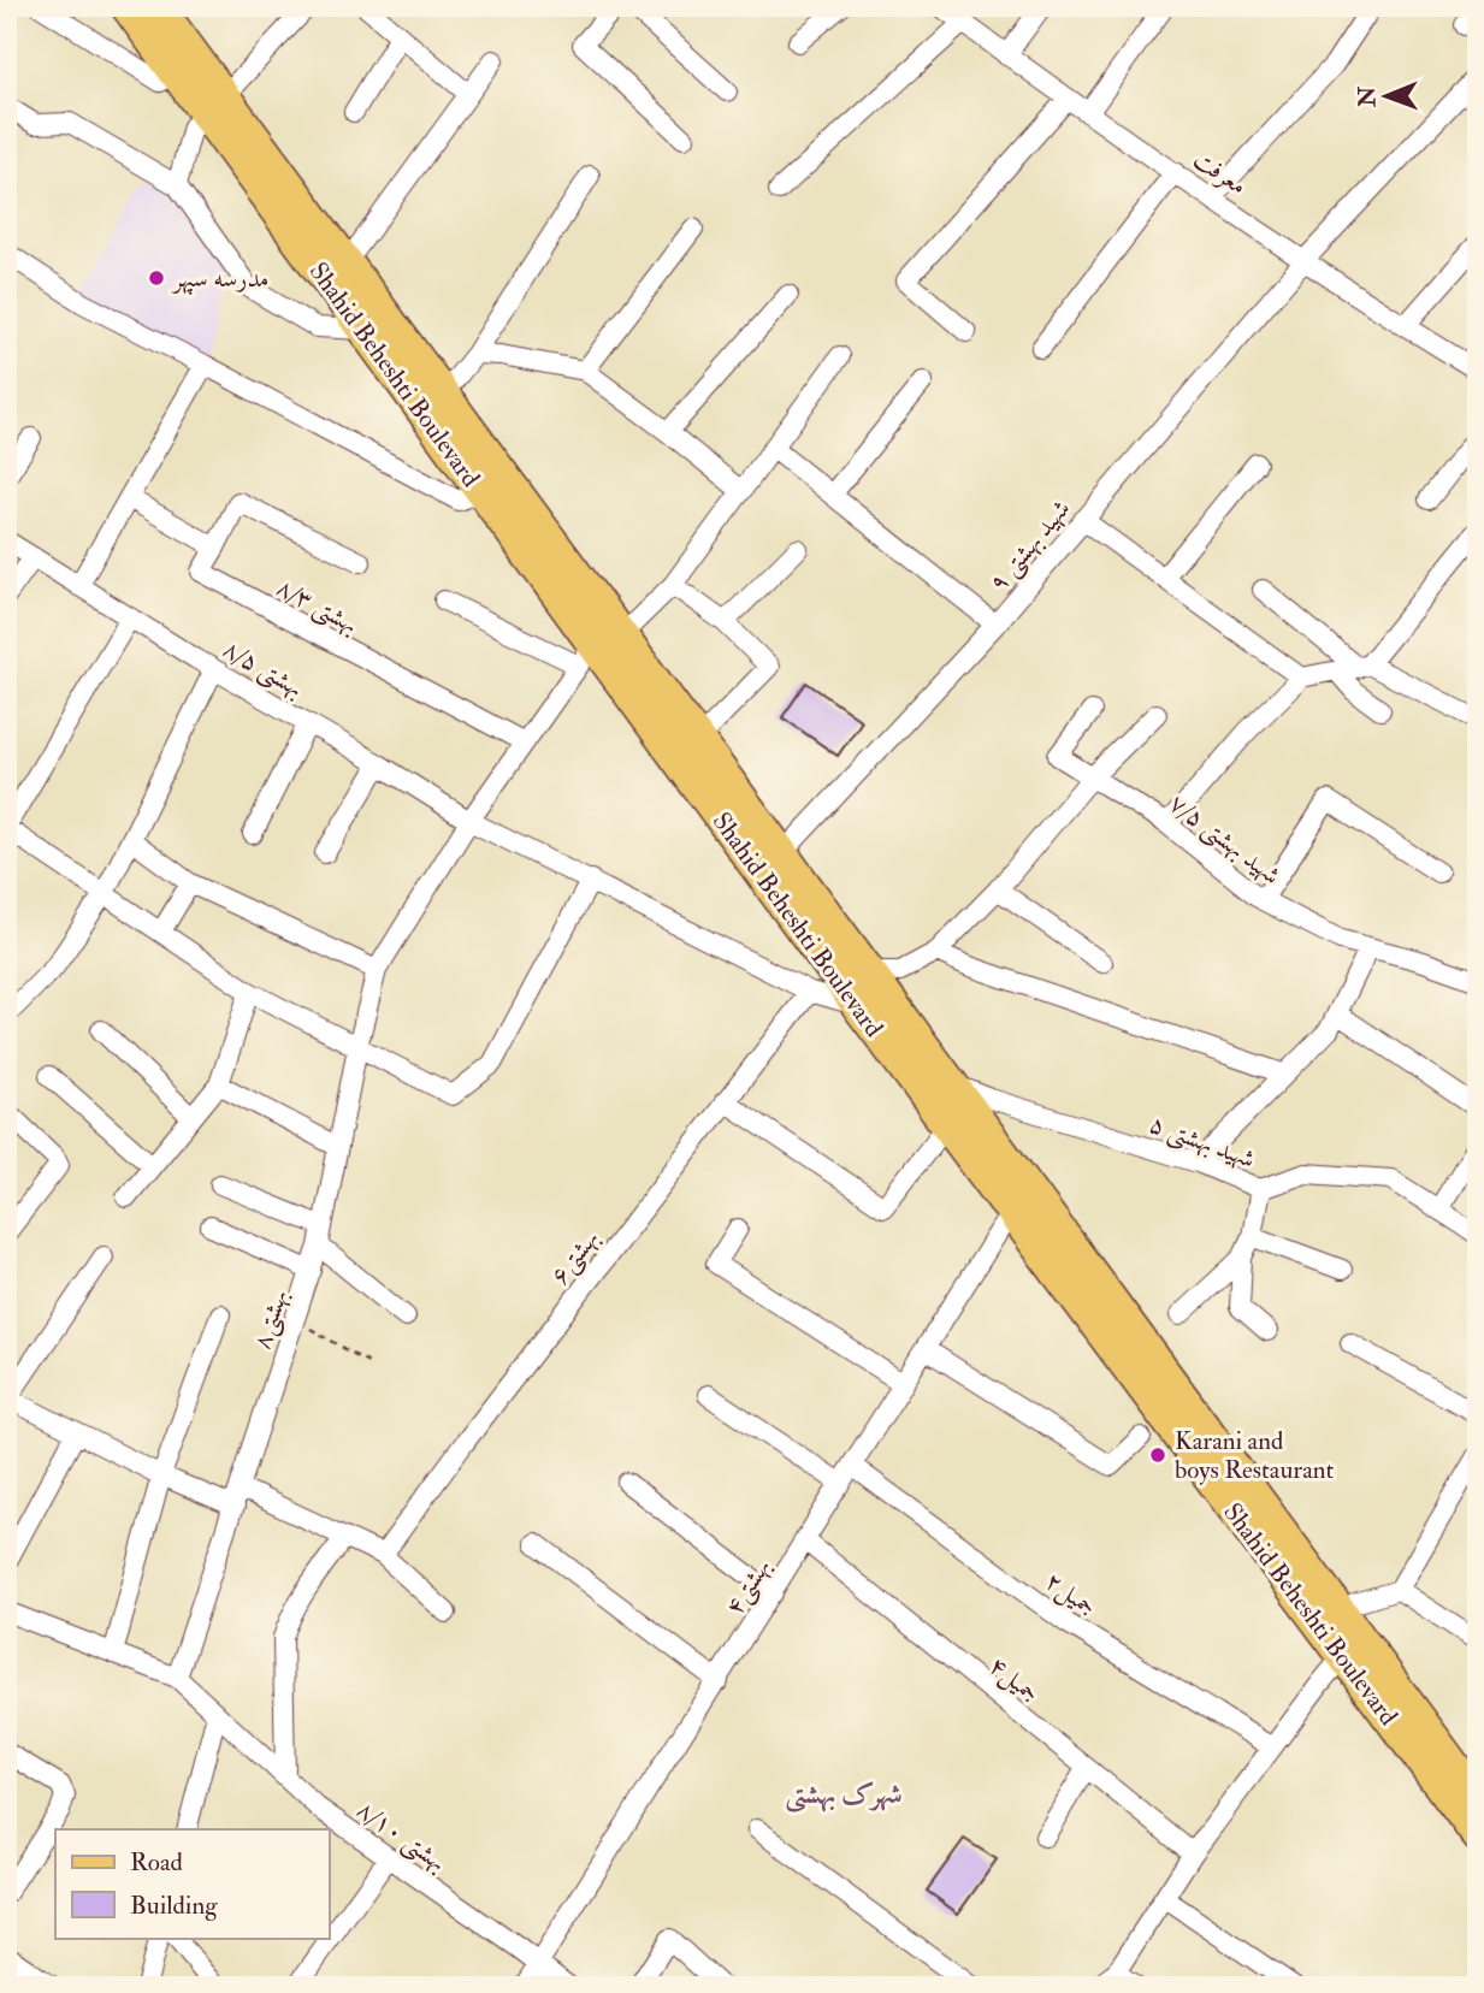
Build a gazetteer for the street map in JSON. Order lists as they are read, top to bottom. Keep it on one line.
{"streets":{"main road":["Shahid Beheshti Boulevard"],"street":["معرفت","شهید بهشتی ۹","بهشتی ۸/۳","بهشتی ۸/۵","شهید بهشتی ۷/۵","شهید بهشتی ۵","بهشتی۶","بهشتی۸","بهشتی۴","جمیل۲","جمیل۴","بهشتی ۸/۱۰"]},"crossings":[["معرفت","شهید بهشتی ۹"],["Shahid Beheshti Boulevard","شهید بهشتی ۹"],["Shahid Beheshti Boulevard","بهشتی ۸/۵"],["Shahid Beheshti Boulevard","شهید بهشتی ۵"],["Shahid Beheshti Boulevard","بهشتی۸"],["Shahid Beheshti Boulevard","بهشتی۴"],["بهشتی ۸/۳","بهشتی۸"],["بهشتی ۸/۵","بهشتی۶"],["بهشتی ۸/۵","بهشتی۸"],["بهشتی۴","جمیل۲"],["بهشتی۴","جمیل۴"],["بهشتی۴","بهشتی ۸/۱۰"]],"districts":["شهرک بهشتی"],"places":["مدرسه سپهر","Karani and boys Restaurant"],"legend":["Road","Building"],"north":"left"}
